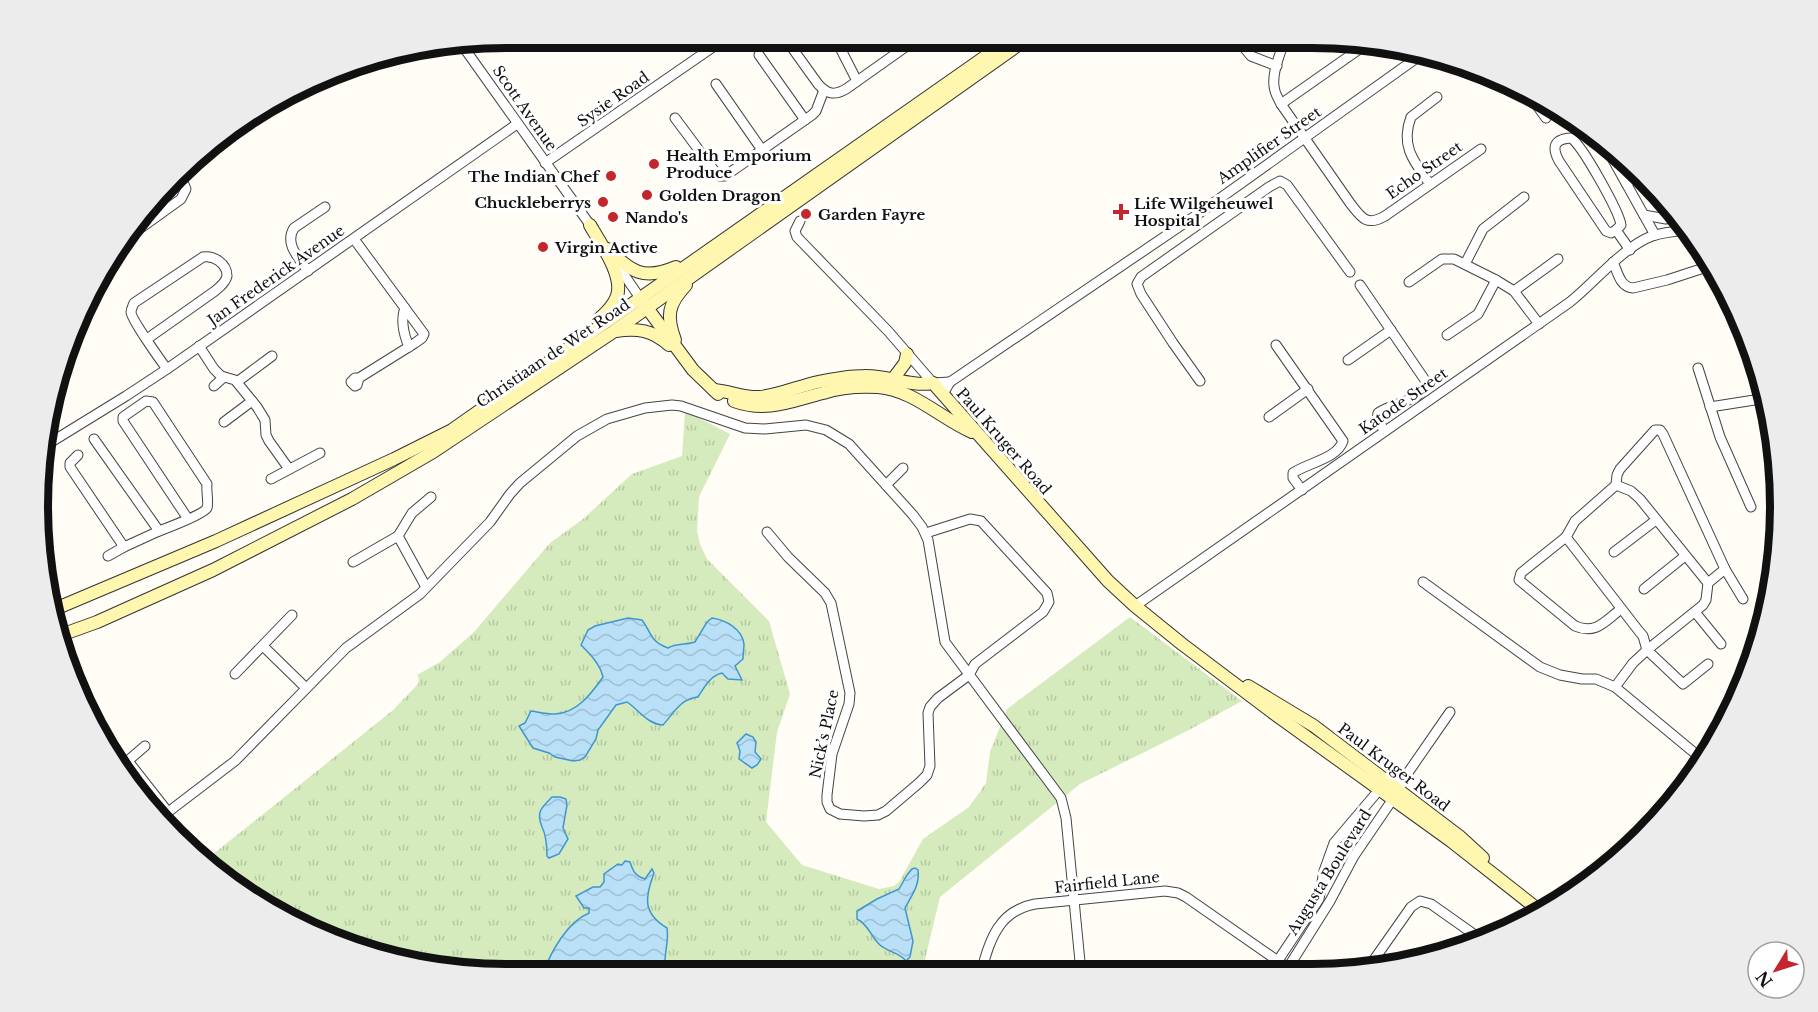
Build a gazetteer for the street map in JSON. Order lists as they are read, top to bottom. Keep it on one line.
{"streets":{"main road":["Christiaan de Wet Road","Paul Kruger Road"],"street":["Sysie Road","Scott Avenue","Amplifier Street","Echo Street","Jan Frederick Avenue","Katode Street","Nick’s Place","Augusta Boulevard","Fairfield Lane"]},"crossings":[["Sysie Road","Scott Avenue"],["Scott Avenue","Jan Frederick Avenue"],["Scott Avenue","Christiaan de Wet Road"],["Amplifier Street","Echo Street"],["Amplifier Street","Paul Kruger Road"],["Katode Street","Paul Kruger Road"],["Paul Kruger Road","Augusta Boulevard"],["Augusta Boulevard","Fairfield Lane"]],"places":{"other":["Health Emporium Produce","The Indian Chef","Golden Dragon","Chuckleberrys","Garden Fayre","Nando's","Virgin Active"],"health":["Life Wilgeheuwel Hospital"]},"north":"bottom left"}
